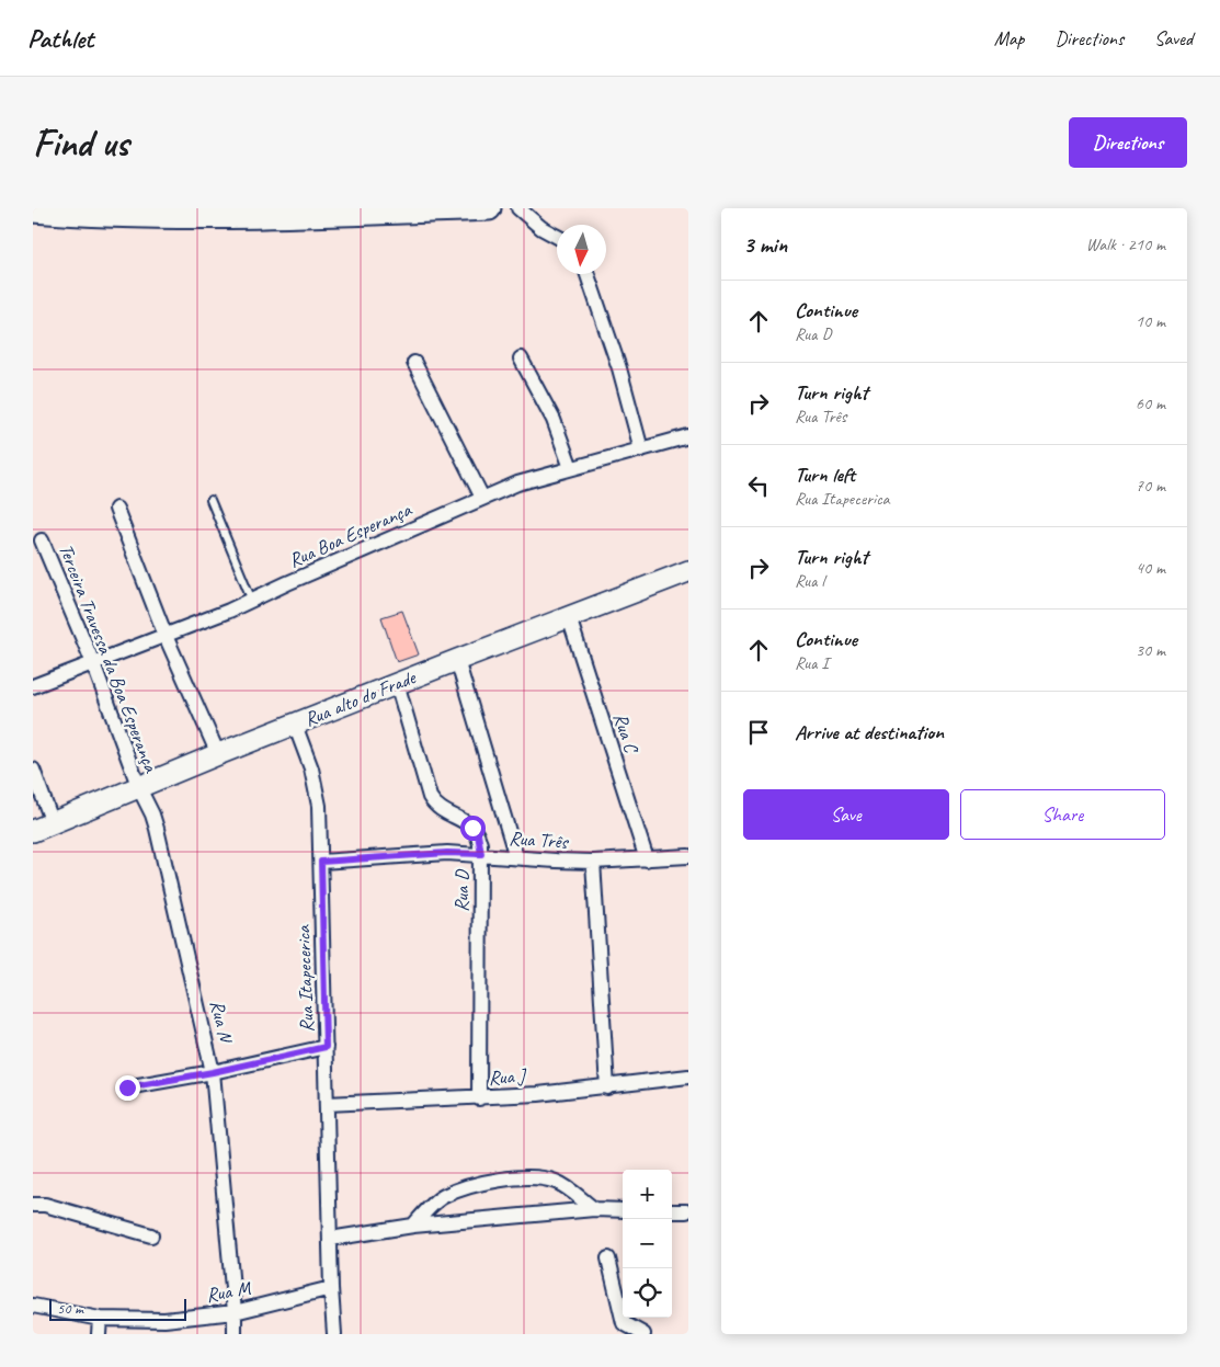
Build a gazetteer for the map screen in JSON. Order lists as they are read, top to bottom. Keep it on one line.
{"streets":{"main road":["Rua alto do Frade"],"street":["Rua Boa Esperança","Terceira Travessa da Boa Esperança","Rua C","Rua Três","Rua D","Rua Itapecerica","Rua N","Rua J","Rua M"]},"crossings":[["Rua Boa Esperança","Terceira Travessa da Boa Esperança"],["Terceira Travessa da Boa Esperança","Rua alto do Frade"],["Terceira Travessa da Boa Esperança","Rua N"],["Rua alto do Frade","Rua C"],["Rua alto do Frade","Rua D"],["Rua alto do Frade","Rua Itapecerica"],["Rua alto do Frade","Rua N"],["Rua C","Rua Três"],["Rua Três","Rua D"],["Rua Três","Rua Itapecerica"],["Rua D","Rua J"],["Rua Itapecerica","Rua J"],["Rua Itapecerica","Rua M"],["Rua N","Rua M"]],"scale_bar":"50 m","north":"bottom","page":{"header":"Pathlet","nav":["Map","Directions","Saved"],"buttons":["Directions",["Save","Share"]],"title":"Find us","heading":["3 min","Walk · 210 m"],"list":[["Continue","Rua D","10 m"],["Turn right","Rua Três","60 m"],["Turn left","Rua Itapecerica","70 m"],["Turn right","Rua l","40 m"],["Continue","Rua I","30 m"],"Arrive at destination"],"map_buttons":["+","−"],"scale":"50 m"}}
